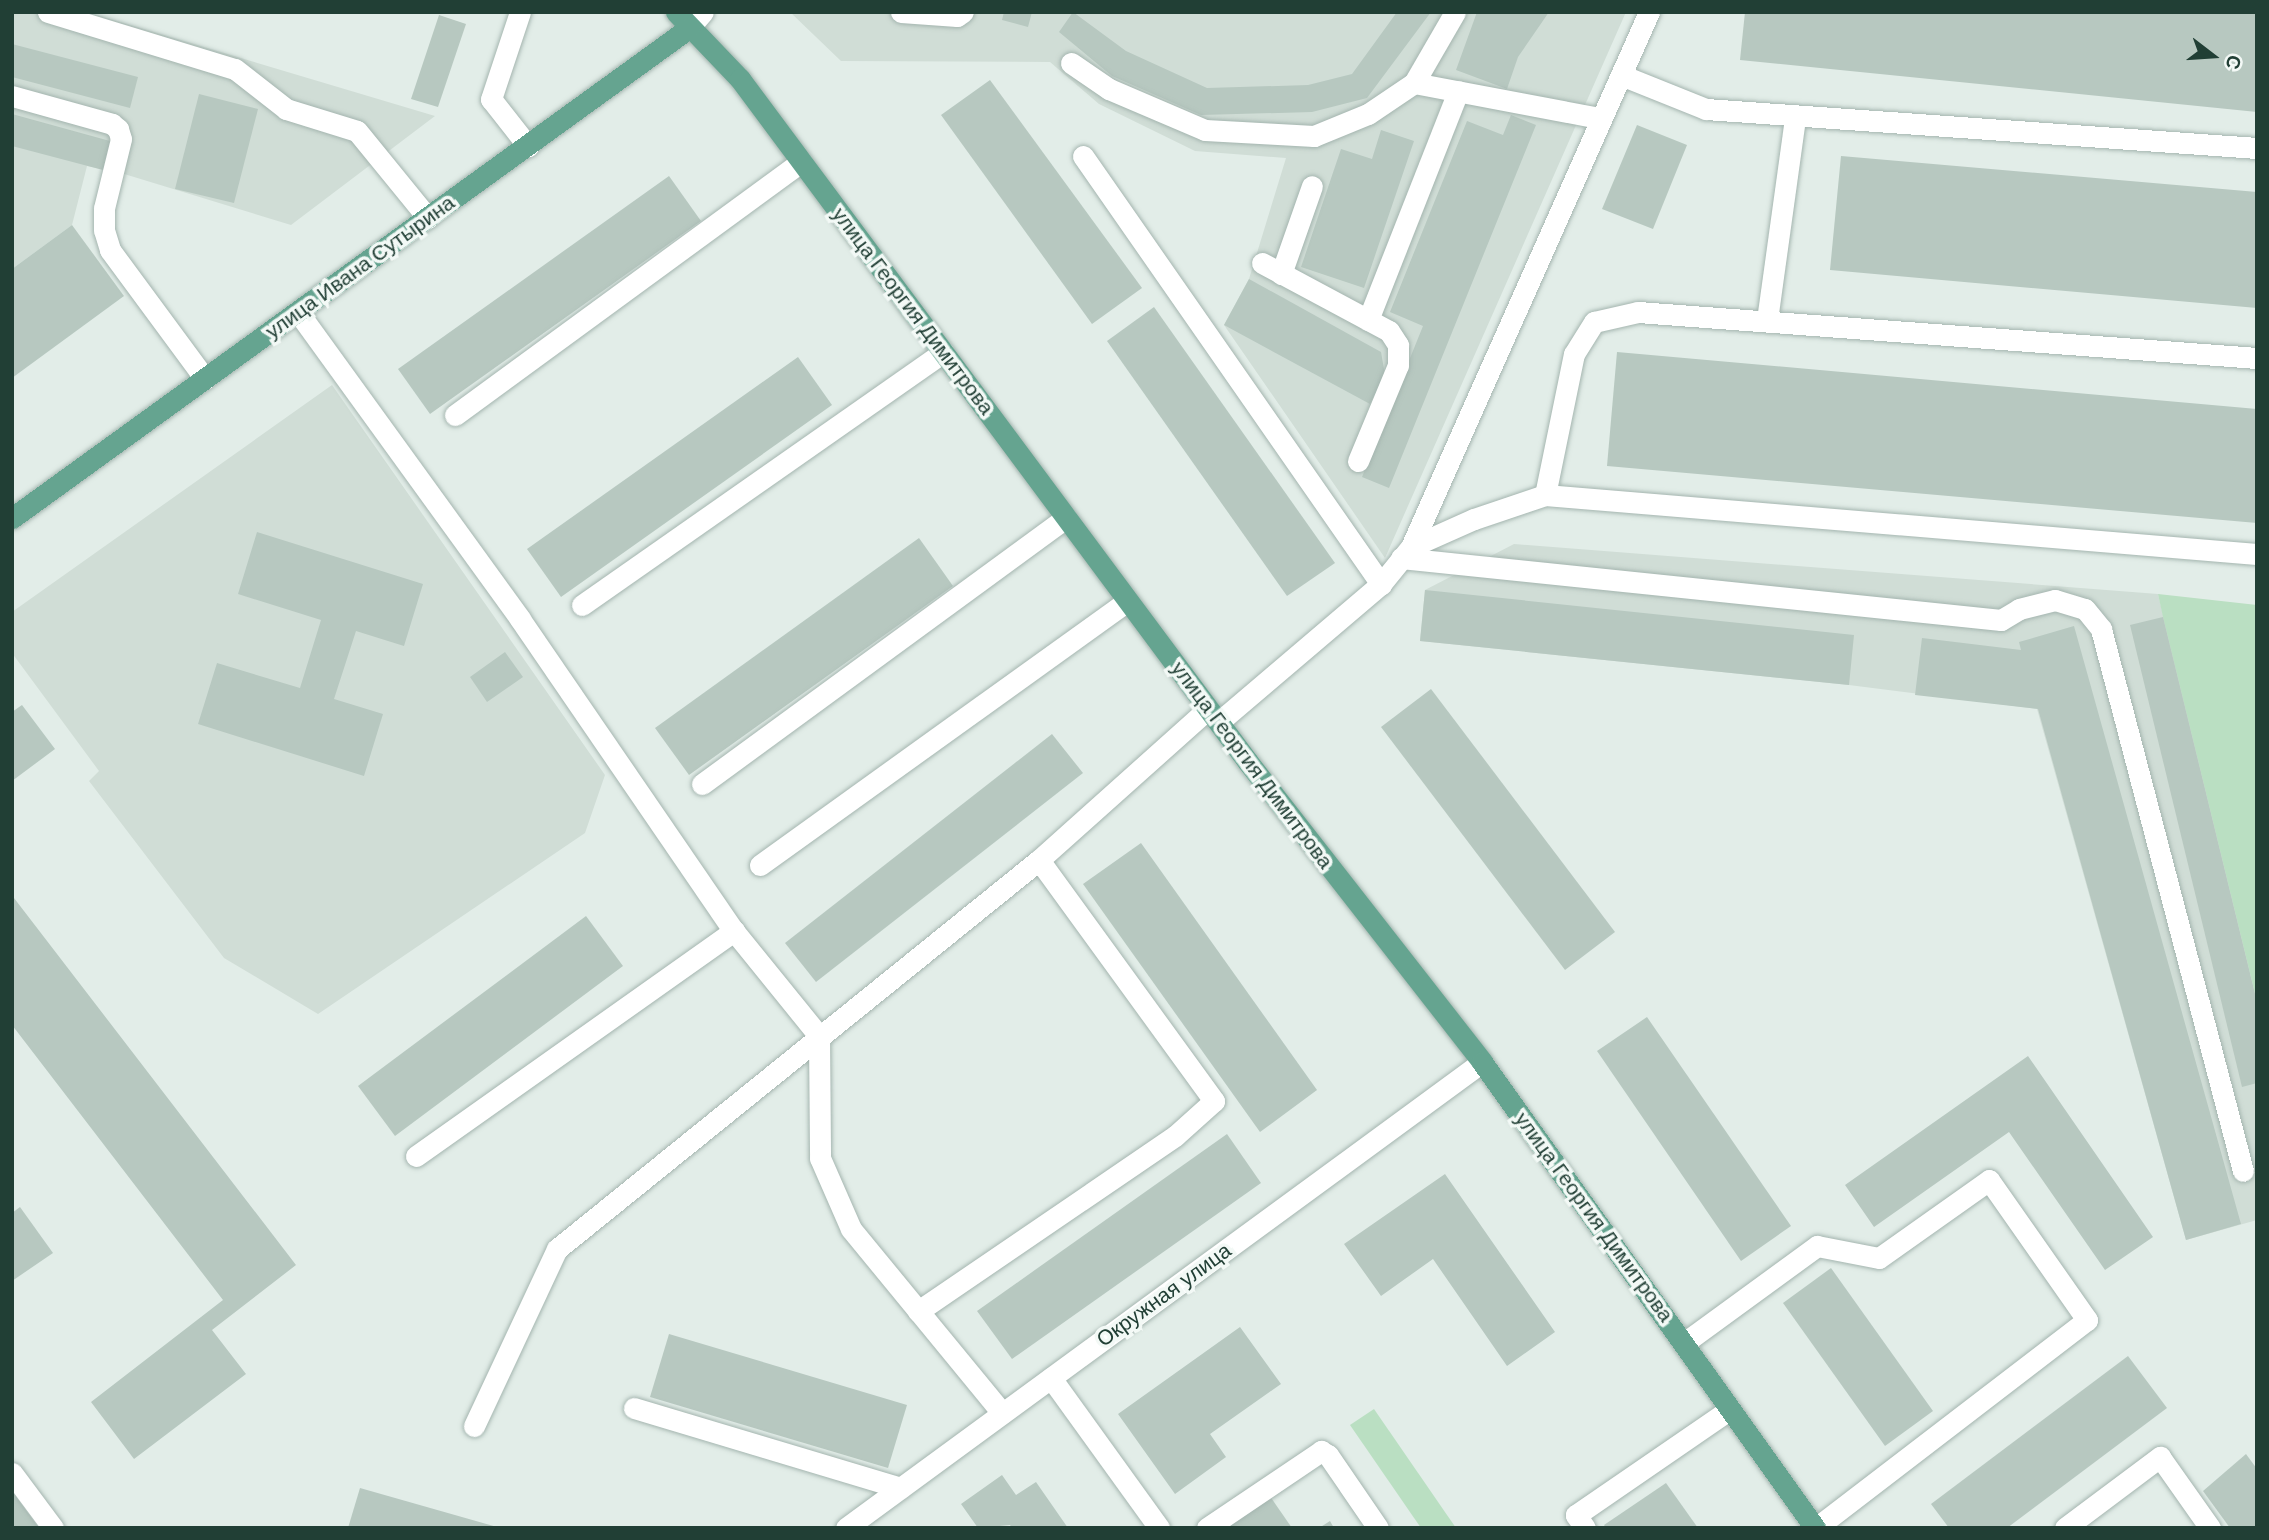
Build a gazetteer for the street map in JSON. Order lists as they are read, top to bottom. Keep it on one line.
{"streets":{"main road":["улица Ивана Сутырина","улица Георгия Димитрова"],"street":["Окружная улица"]},"crossings":[["улица Ивана Сутырина","улица Георгия Димитрова"],["улица Георгия Димитрова","Окружная улица"]],"north":"right"}
